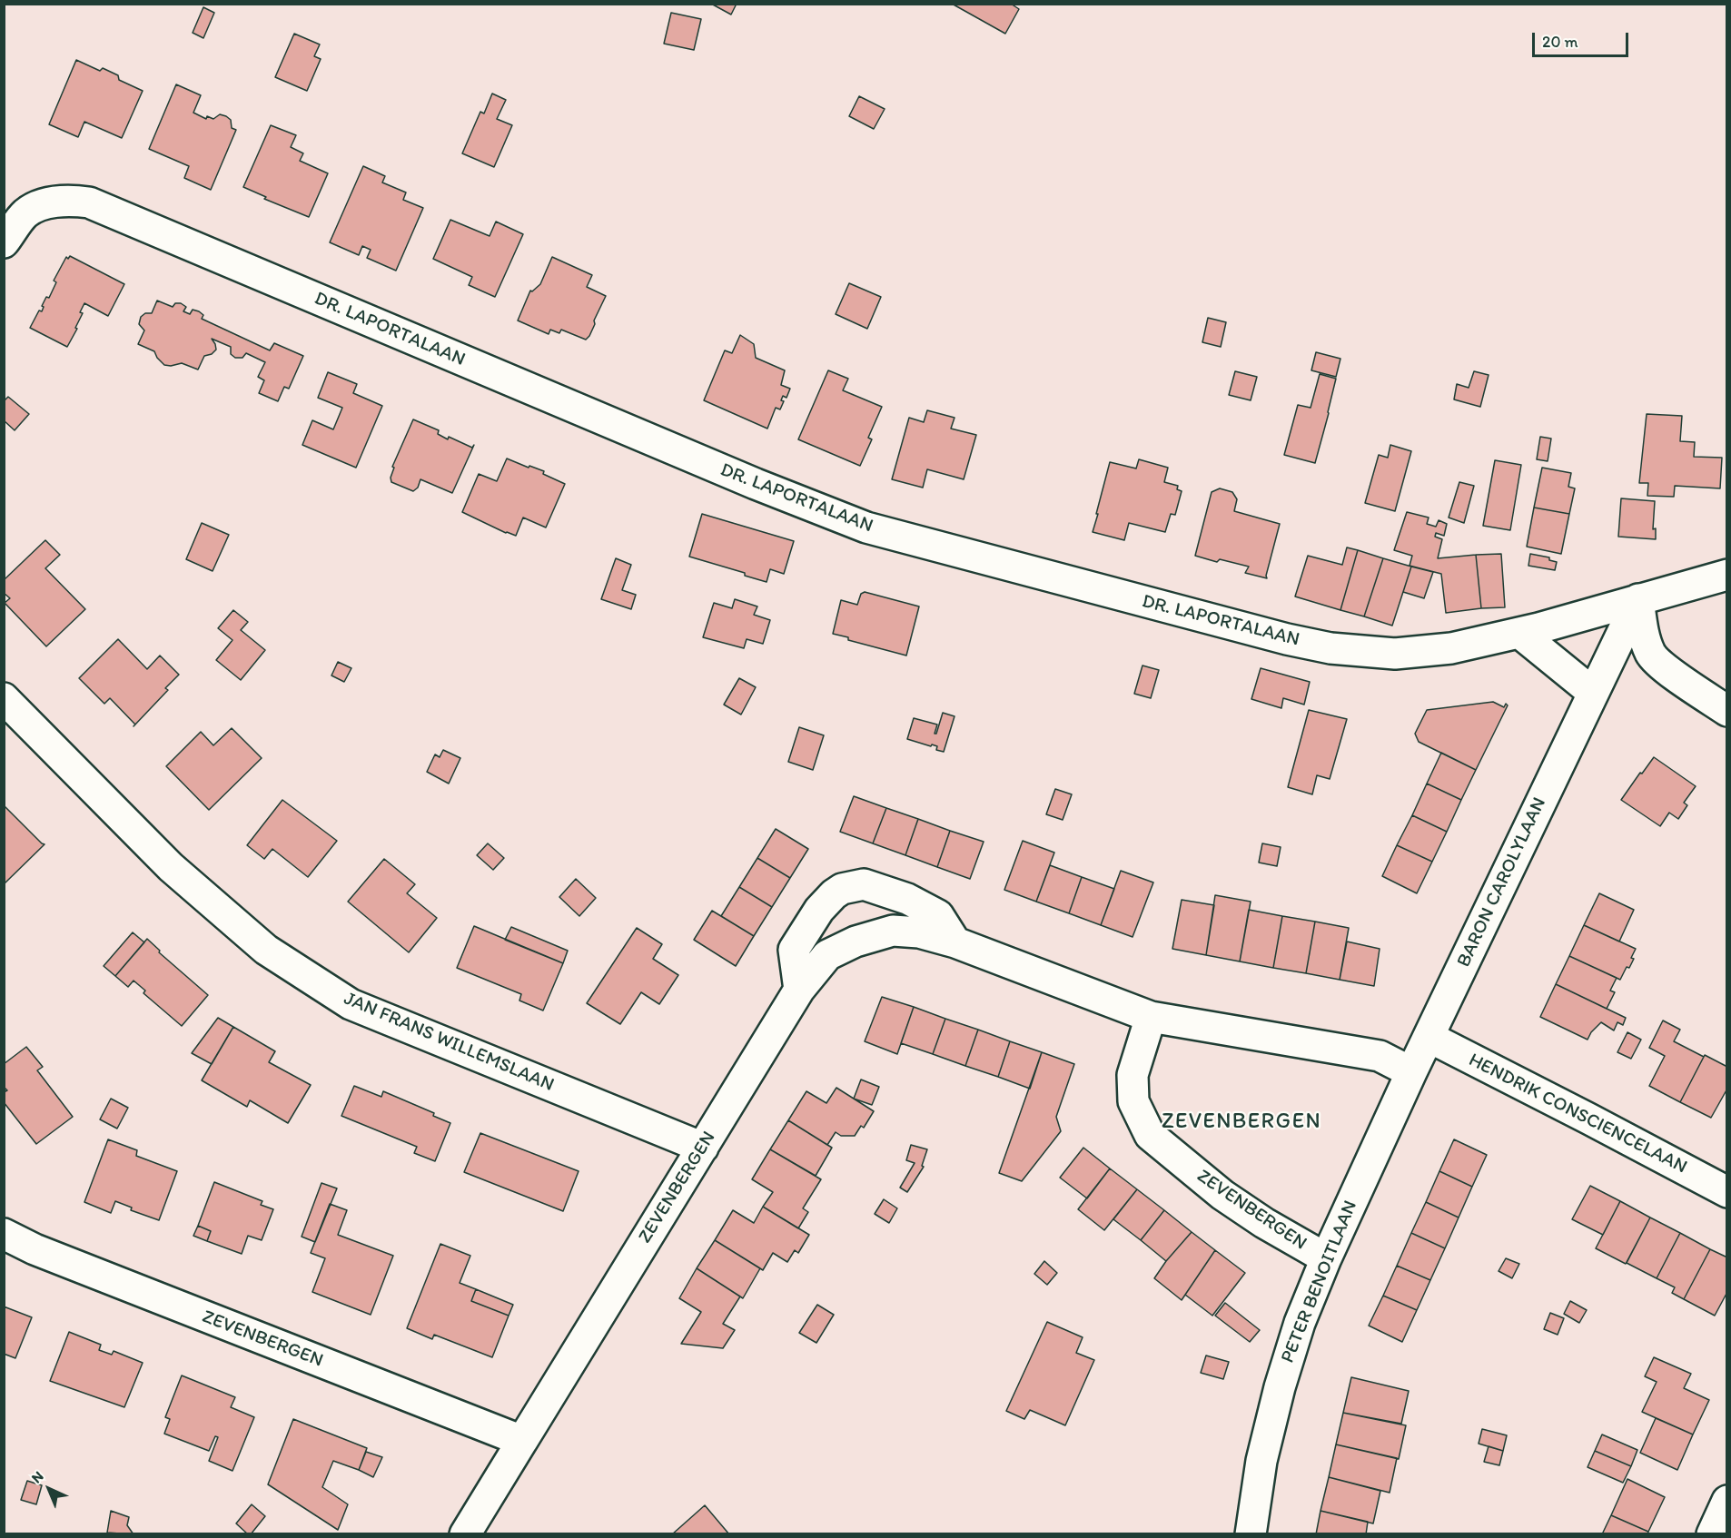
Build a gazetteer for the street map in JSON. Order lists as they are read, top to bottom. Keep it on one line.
{"streets":{"street":["DR. LAPORTALAAN","BARON CAROLYLAAN","JAN FRANS WILLEMSLAAN","HENDRIK CONSCIENCELAAN","ZEVENBERGEN","PETER BENOITLAAN"]},"crossings":[["DR. LAPORTALAAN","BARON CAROLYLAAN"],["BARON CAROLYLAAN","HENDRIK CONSCIENCELAAN"],["BARON CAROLYLAAN","ZEVENBERGEN"],["BARON CAROLYLAAN","PETER BENOITLAAN"],["JAN FRANS WILLEMSLAAN","ZEVENBERGEN"],["ZEVENBERGEN","PETER BENOITLAAN"]],"districts":["ZEVENBERGEN"],"scale_bar":"20 m","north":"top left"}
